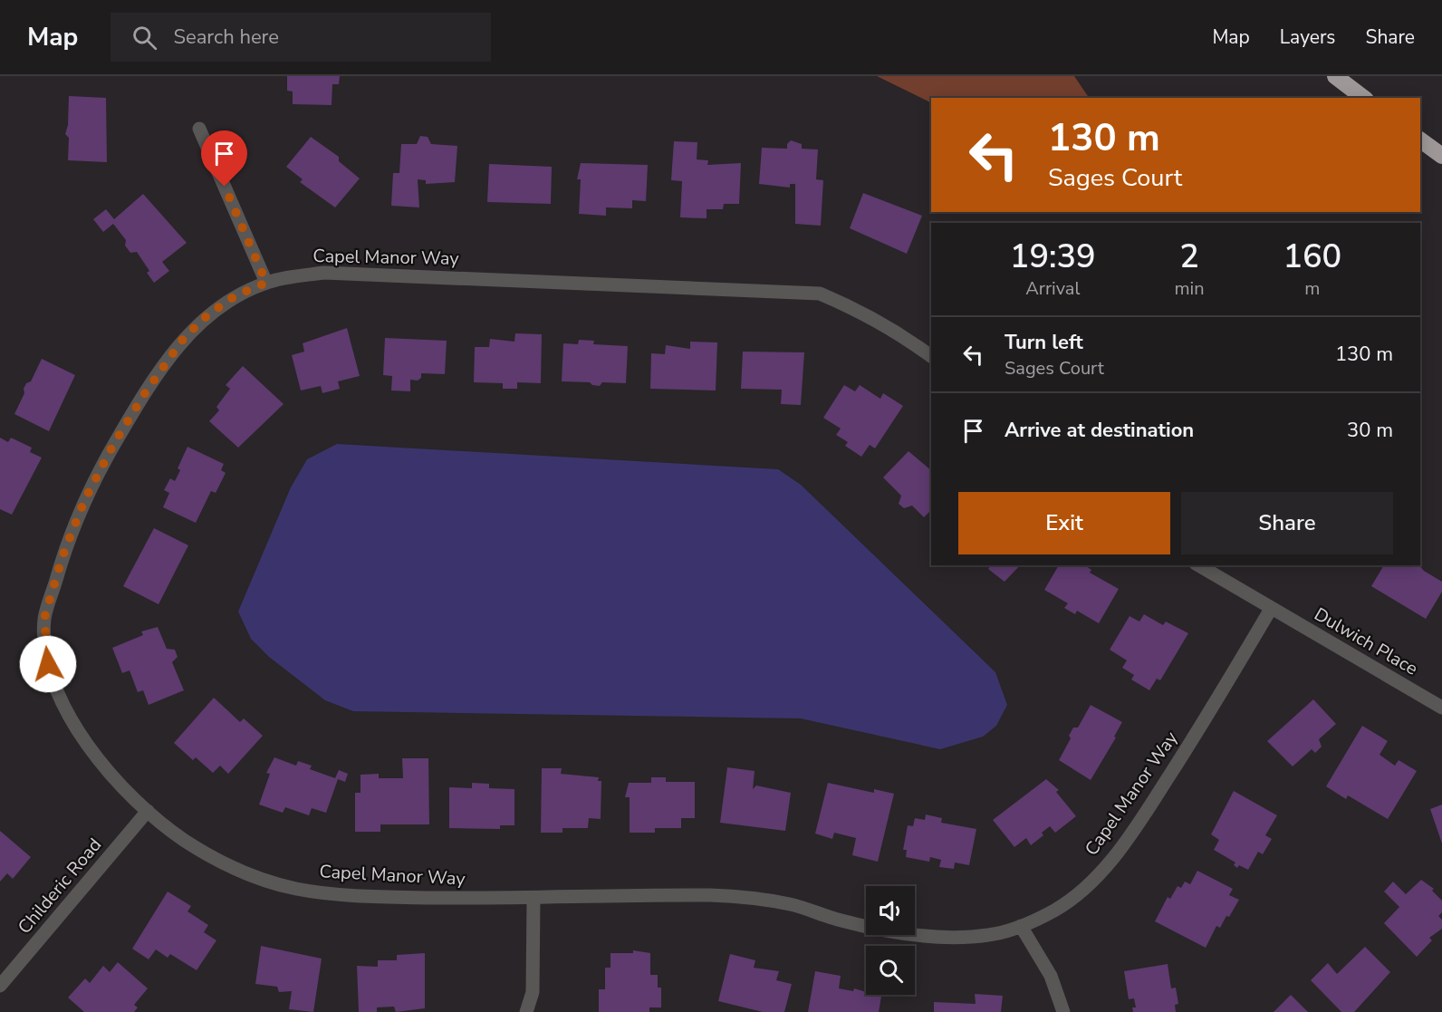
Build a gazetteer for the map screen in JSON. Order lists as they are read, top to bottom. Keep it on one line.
{"streets":{"street":["Capel Manor Way","Dulwich Place","Childeric Road"]},"crossings":[["Capel Manor Way","Dulwich Place"],["Capel Manor Way","Childeric Road"]],"page":{"header":"Map","search":"Search here","nav":["Map","Layers","Share"],"turn":["130 m","Sages Court"],"eta":["19:39","Arrival","2","min","160","m"],"list":[{"name":"Turn left","note":"Sages Court","value":"130 m"},{"name":"Arrive at destination","value":"30 m"}],"buttons":["Exit","Share"]}}
